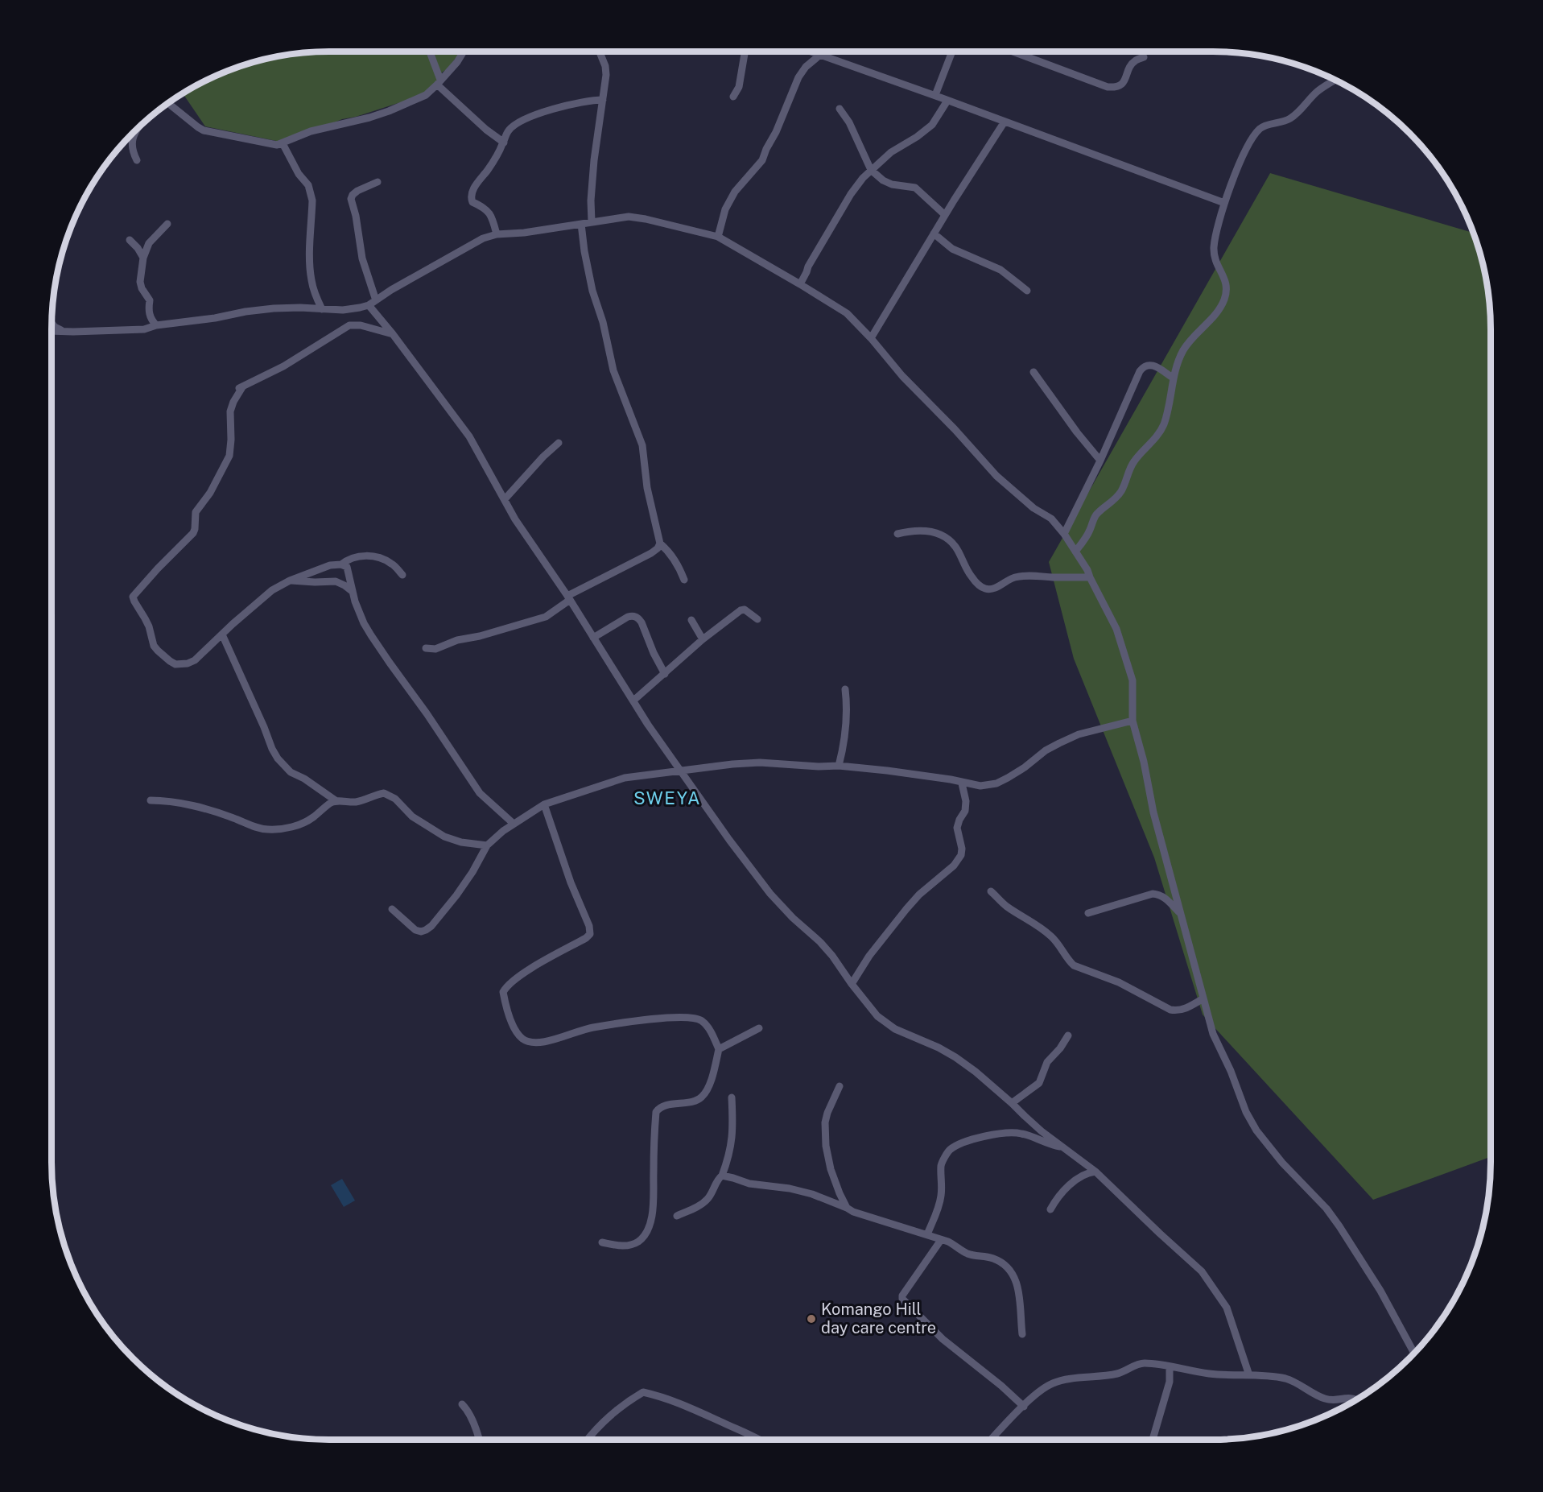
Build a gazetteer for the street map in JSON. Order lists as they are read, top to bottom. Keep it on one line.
{"districts":["SWEYA"],"places":["Komango Hill day care centre"]}
